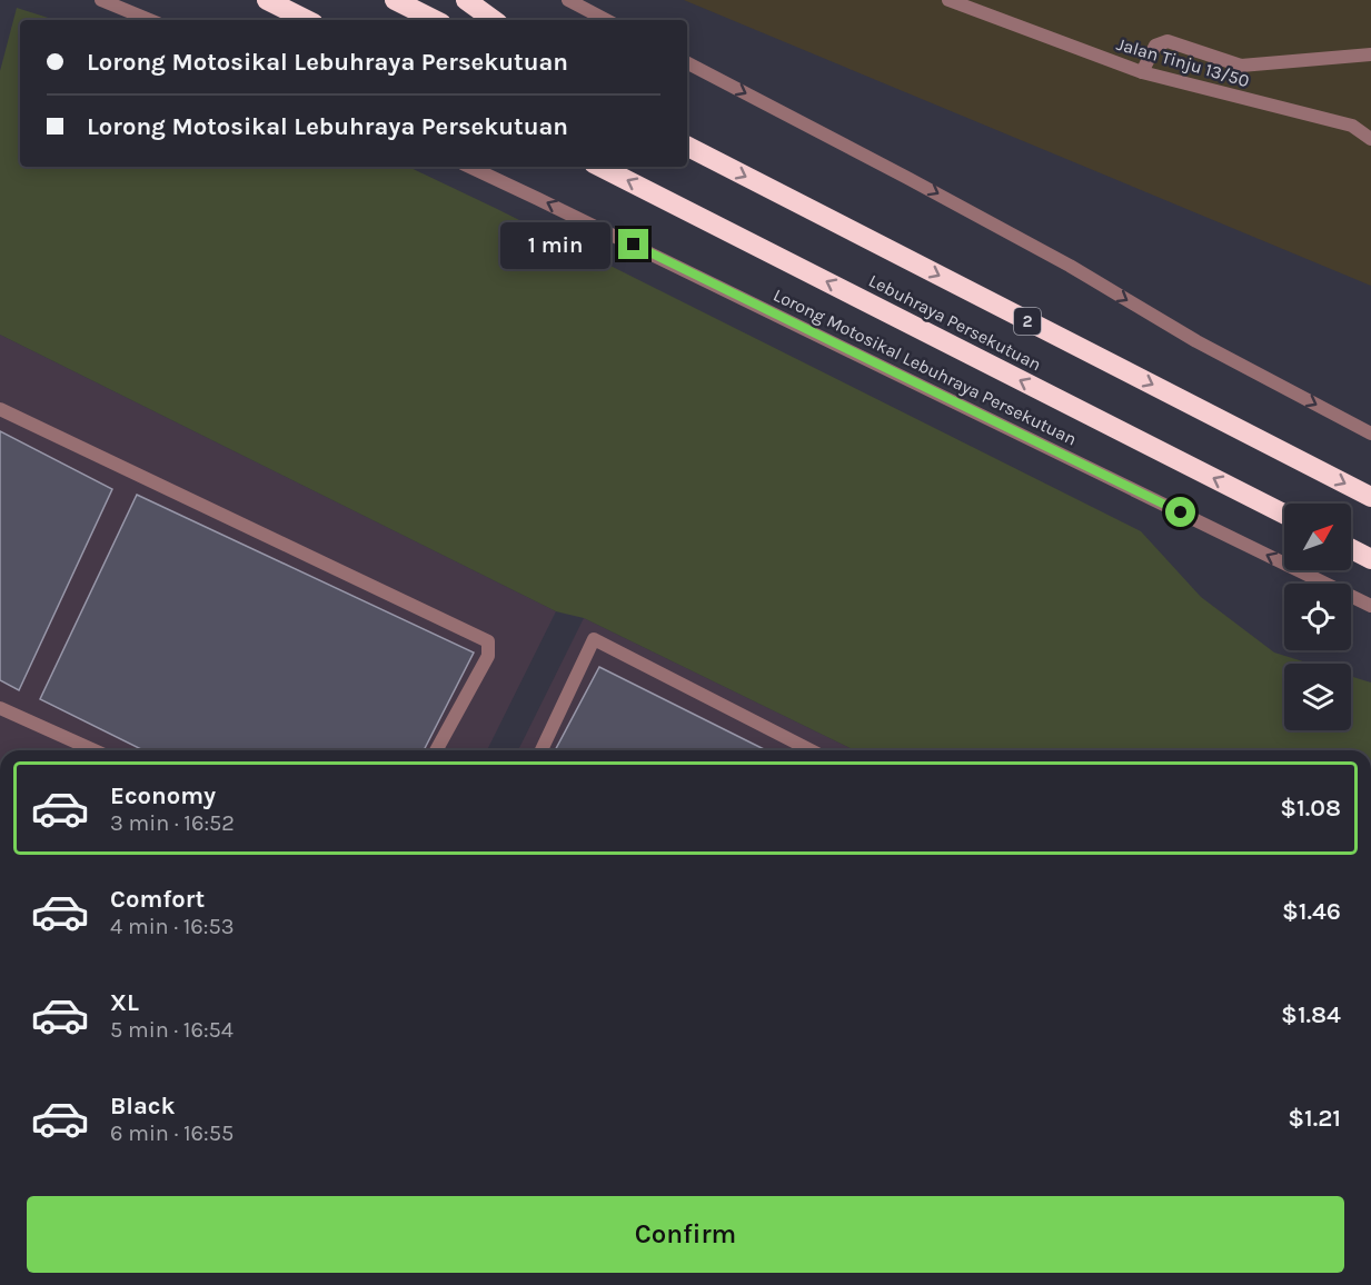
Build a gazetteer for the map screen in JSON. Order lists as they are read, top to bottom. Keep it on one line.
{"streets":{"highway":["2","Lebuhraya Persekutuan"],"street":["Jalan Tinju 13/50","Lorong Motosikal Lebuhraya Persekutuan"]},"one_way":["Lorong Motosikal Lebuhraya Persekutuan"],"north":"top right","page":{"banner":["Lorong Motosikal Lebuhraya Persekutuan","Lorong Motosikal Lebuhraya Persekutuan"],"bubble":"1 min","list":[{"name":"Economy","note":"3 min · 16:52","value":"$1.08"},{"name":"Comfort","note":"4 min · 16:53","value":"$1.46"},{"name":"XL","note":"5 min · 16:54","value":"$1.84"},{"name":"Black","note":"6 min · 16:55","value":"$1.21"}],"buttons":"Confirm"}}
